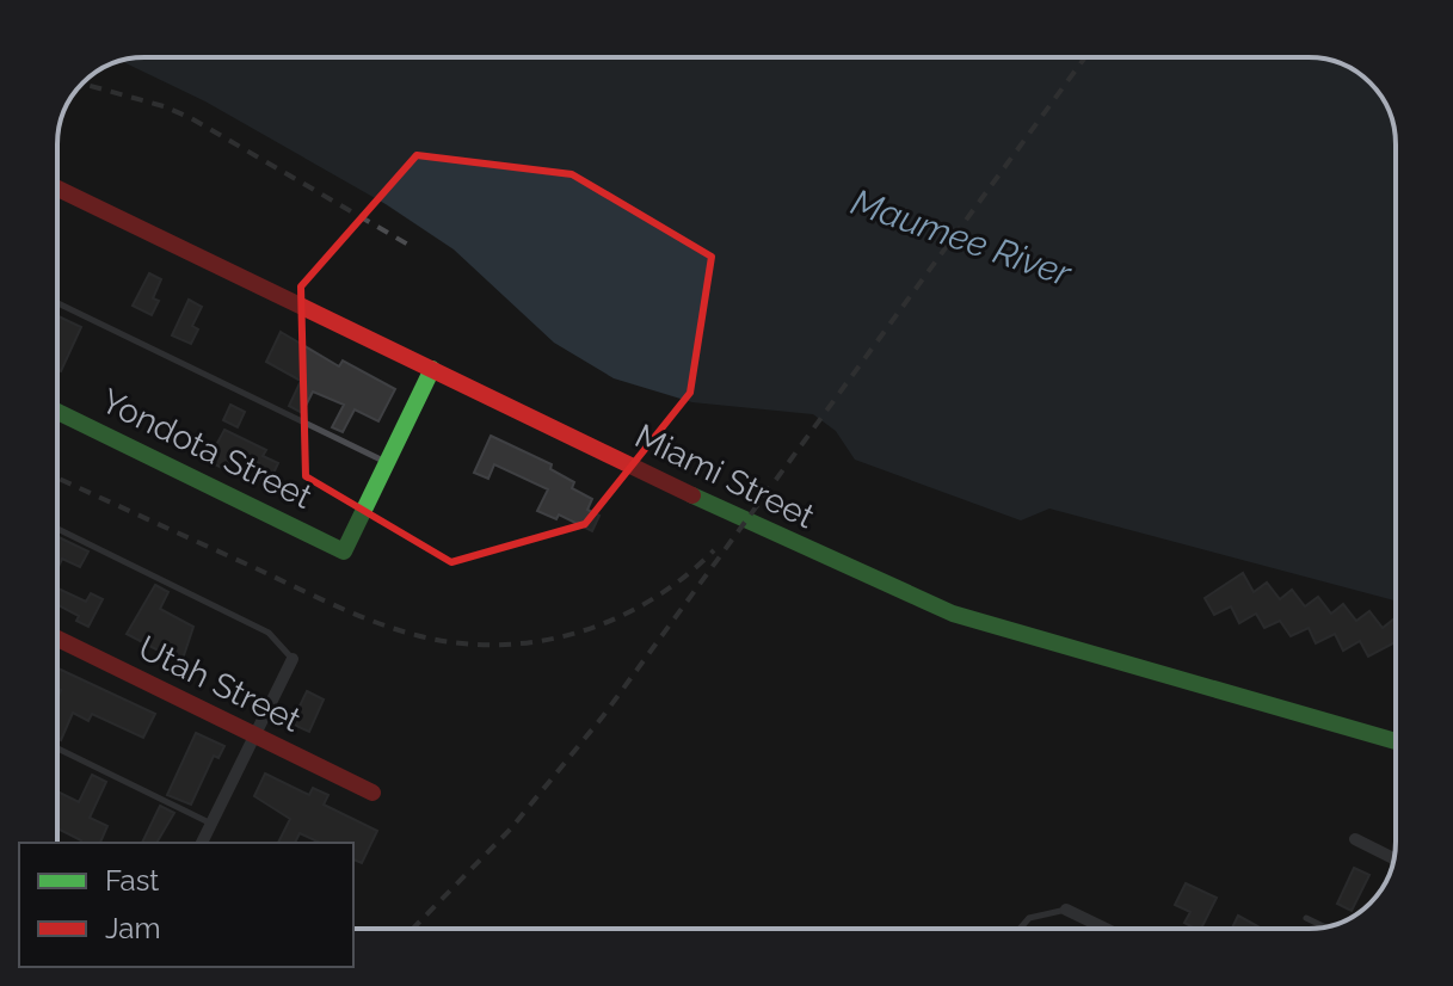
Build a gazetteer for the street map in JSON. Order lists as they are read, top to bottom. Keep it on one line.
{"streets":{"street":["Yondota Street","Miami Street","Utah Street"]},"water":["Maumee River"],"legend":["Fast","Jam"]}
